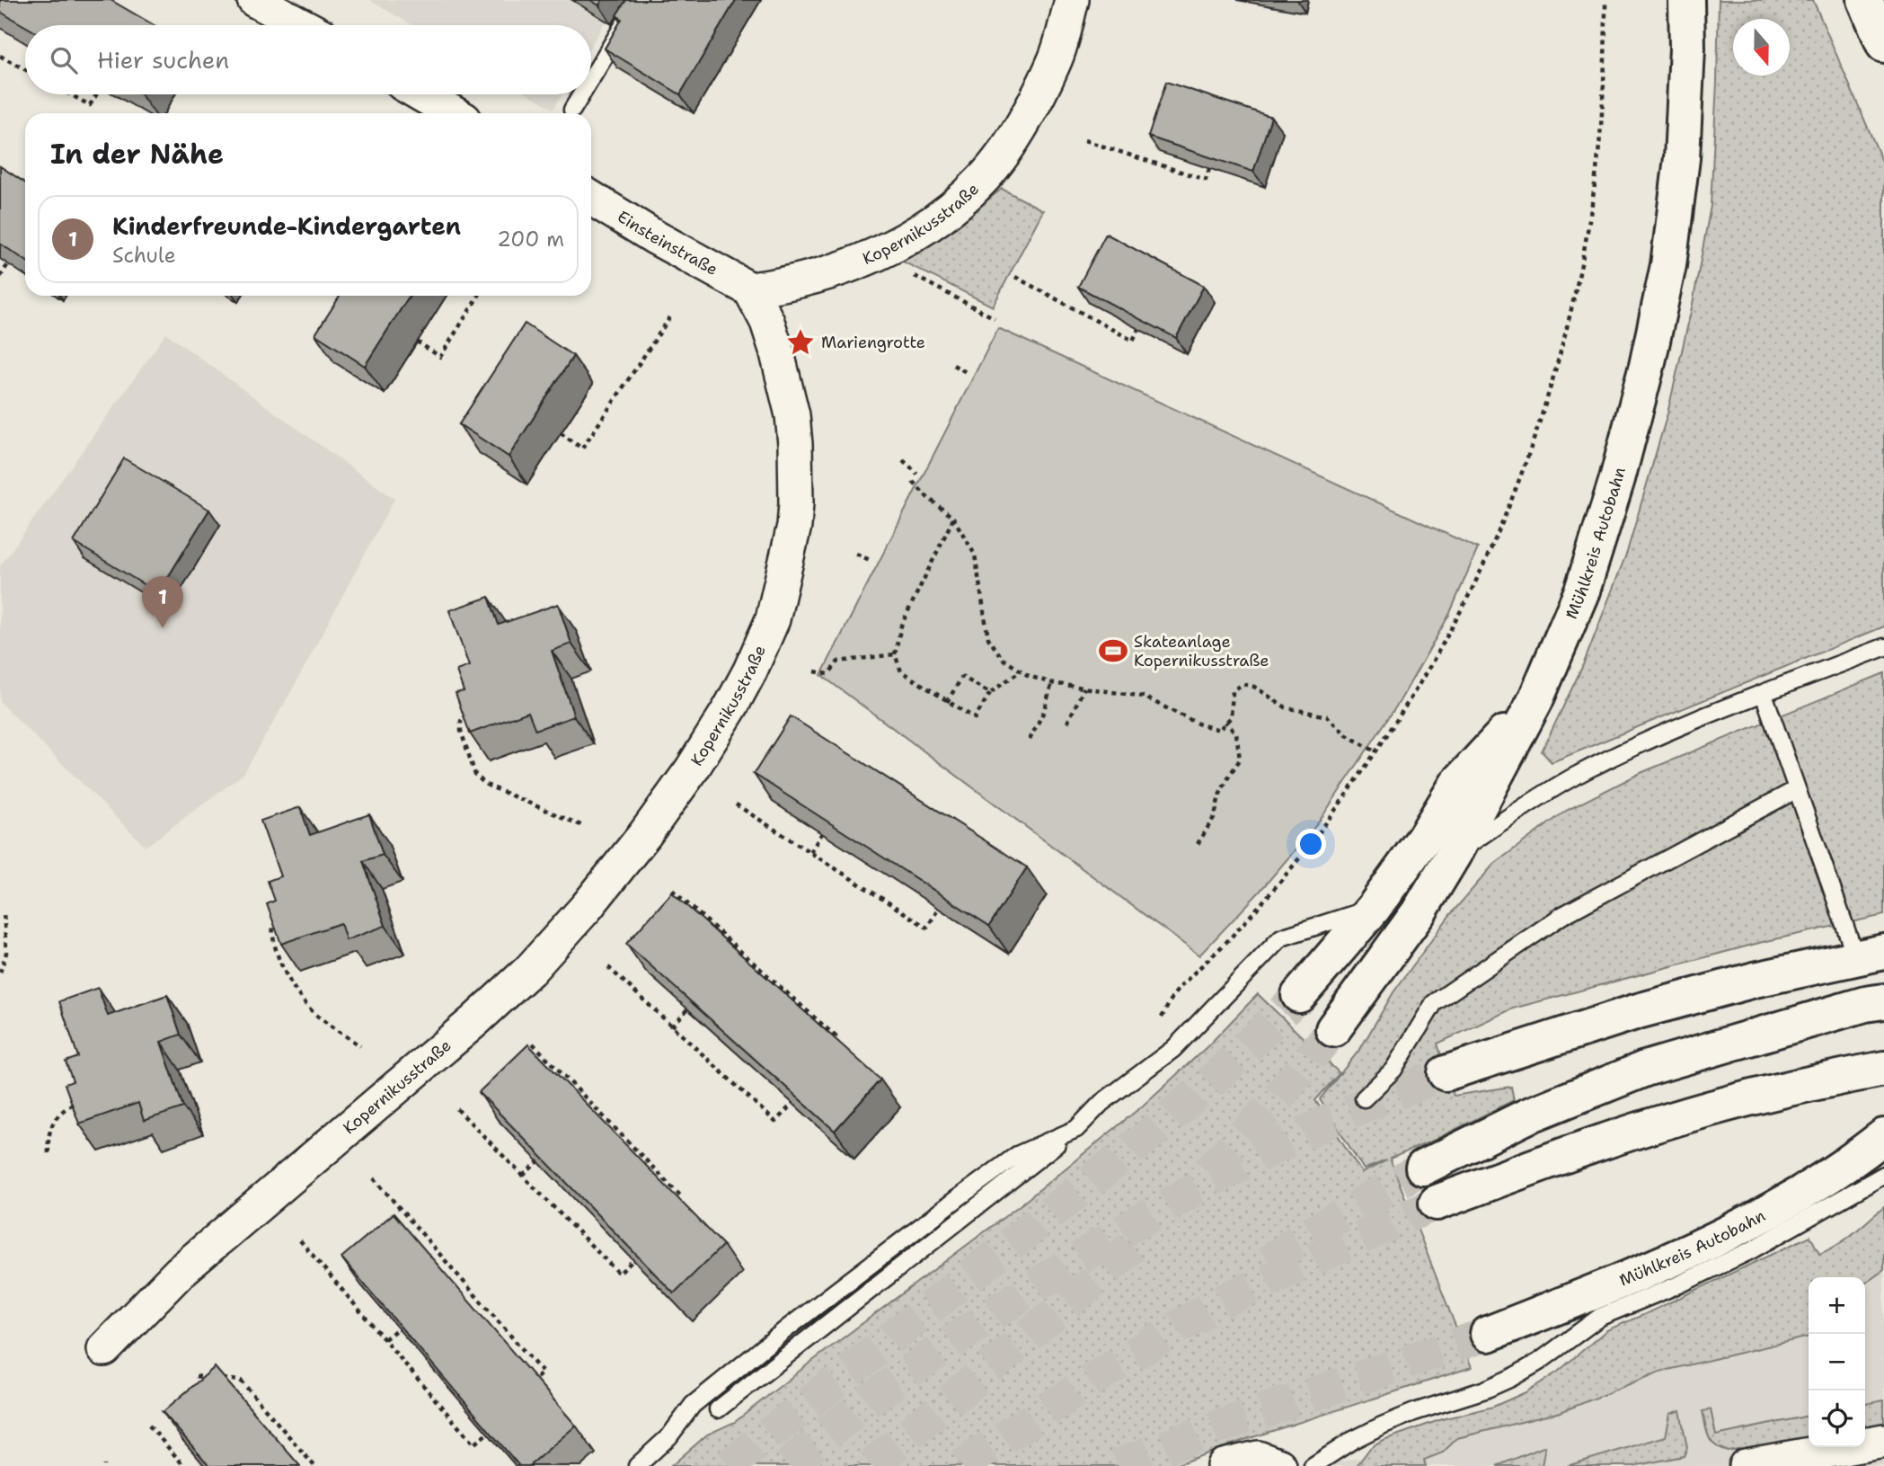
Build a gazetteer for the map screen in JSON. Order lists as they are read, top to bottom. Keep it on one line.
{"streets":{"highway":["Mühlkreis Autobahn"],"street":["Kopernikusstraße","Einsteinstraße"]},"crossings":[["Kopernikusstraße","Einsteinstraße"]],"places":{"place":["Mariengrotte"],"sports":["Skateanlage Kopernikusstraße"]},"north":"bottom","page":{"search":"Hier suchen","heading":"In der Nähe","list":[{"mark":"1","name":"Kinderfreunde-Kindergarten","note":"Schule","value":"200 m"}],"pins":"1","map_buttons":["+","−"]}}
